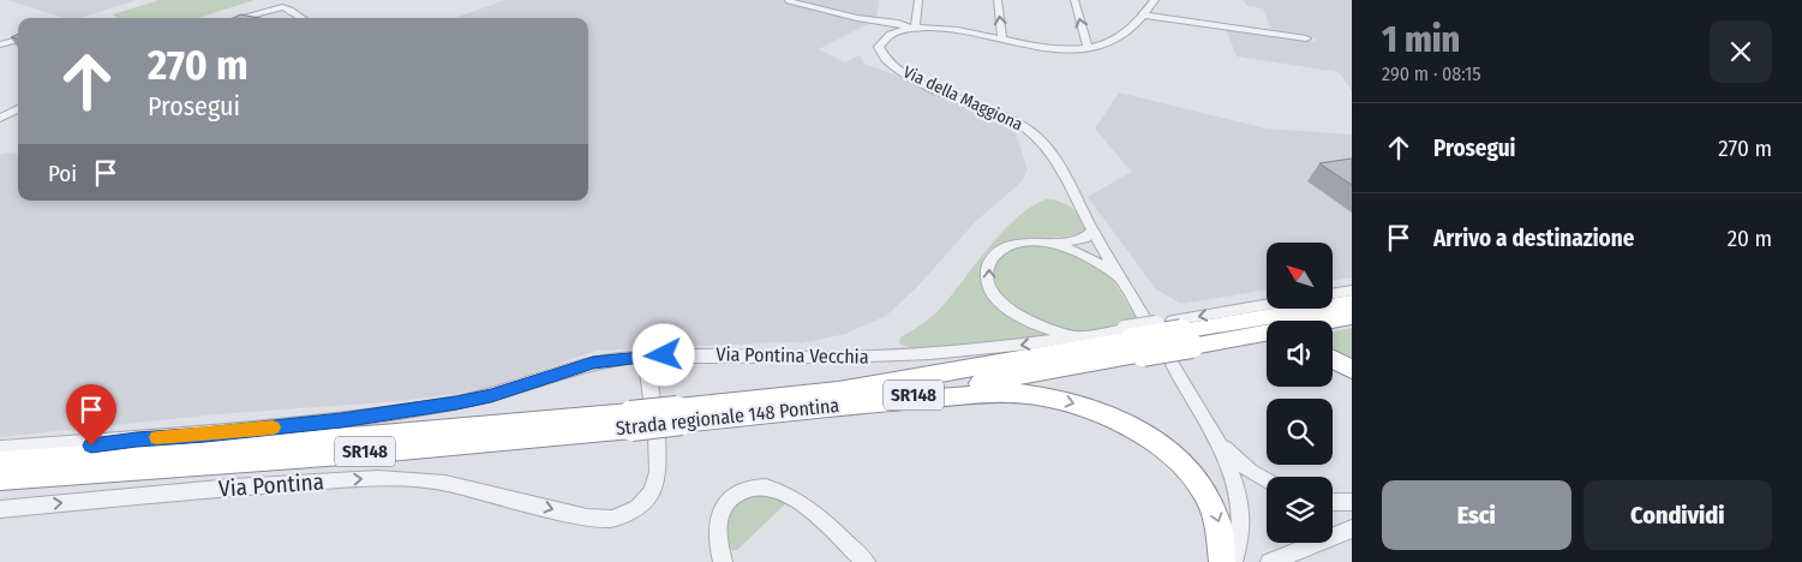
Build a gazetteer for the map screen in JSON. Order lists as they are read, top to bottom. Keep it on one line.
{"streets":{"highway":["SR148","Strada regionale 148 Pontina"],"street":["Via della Maggiona","Via Pontina Vecchia","Via Pontina"]},"crossings":[["Via Pontina Vecchia","Strada regionale 148 Pontina"]],"one_way":["Via Pontina Vecchia","Via Pontina"],"north":"top left","page":{"heading":["1 min","290 m · 08:15"],"turn":["270 m","Prosegui"],"list":[{"name":"Prosegui","value":"270 m"},{"name":"Arrivo a destinazione","value":"20 m"}],"then":"Poi","buttons":["Esci","Condividi"]}}
